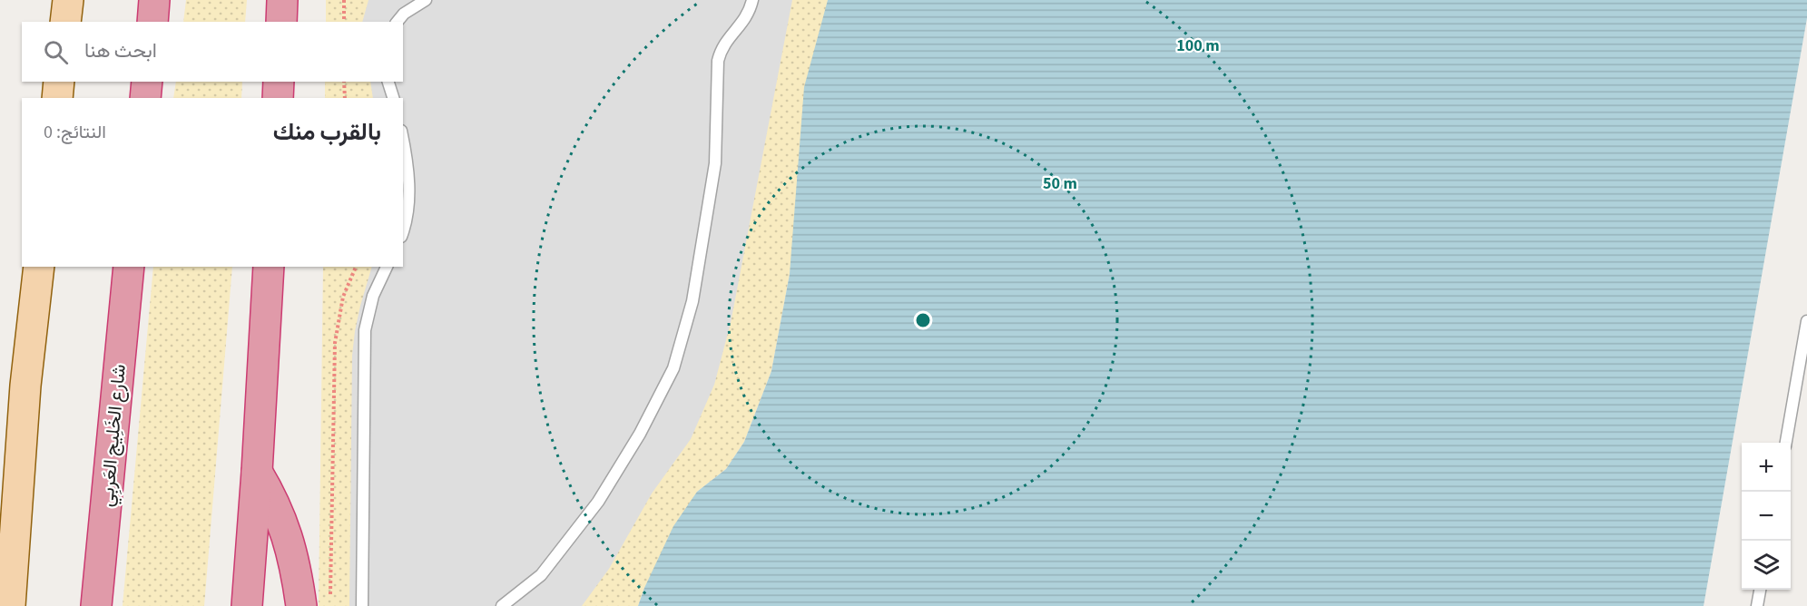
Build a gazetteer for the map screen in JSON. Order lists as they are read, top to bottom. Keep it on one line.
{"streets":{"highway":["شارع الخَلِيج العَربِي"]},"page":{"search":"ابحث هنا","heading":["بالقرب منك","النتائج: 0"],"map_buttons":["+","−"]},"rings":["100 m","50 m"]}
